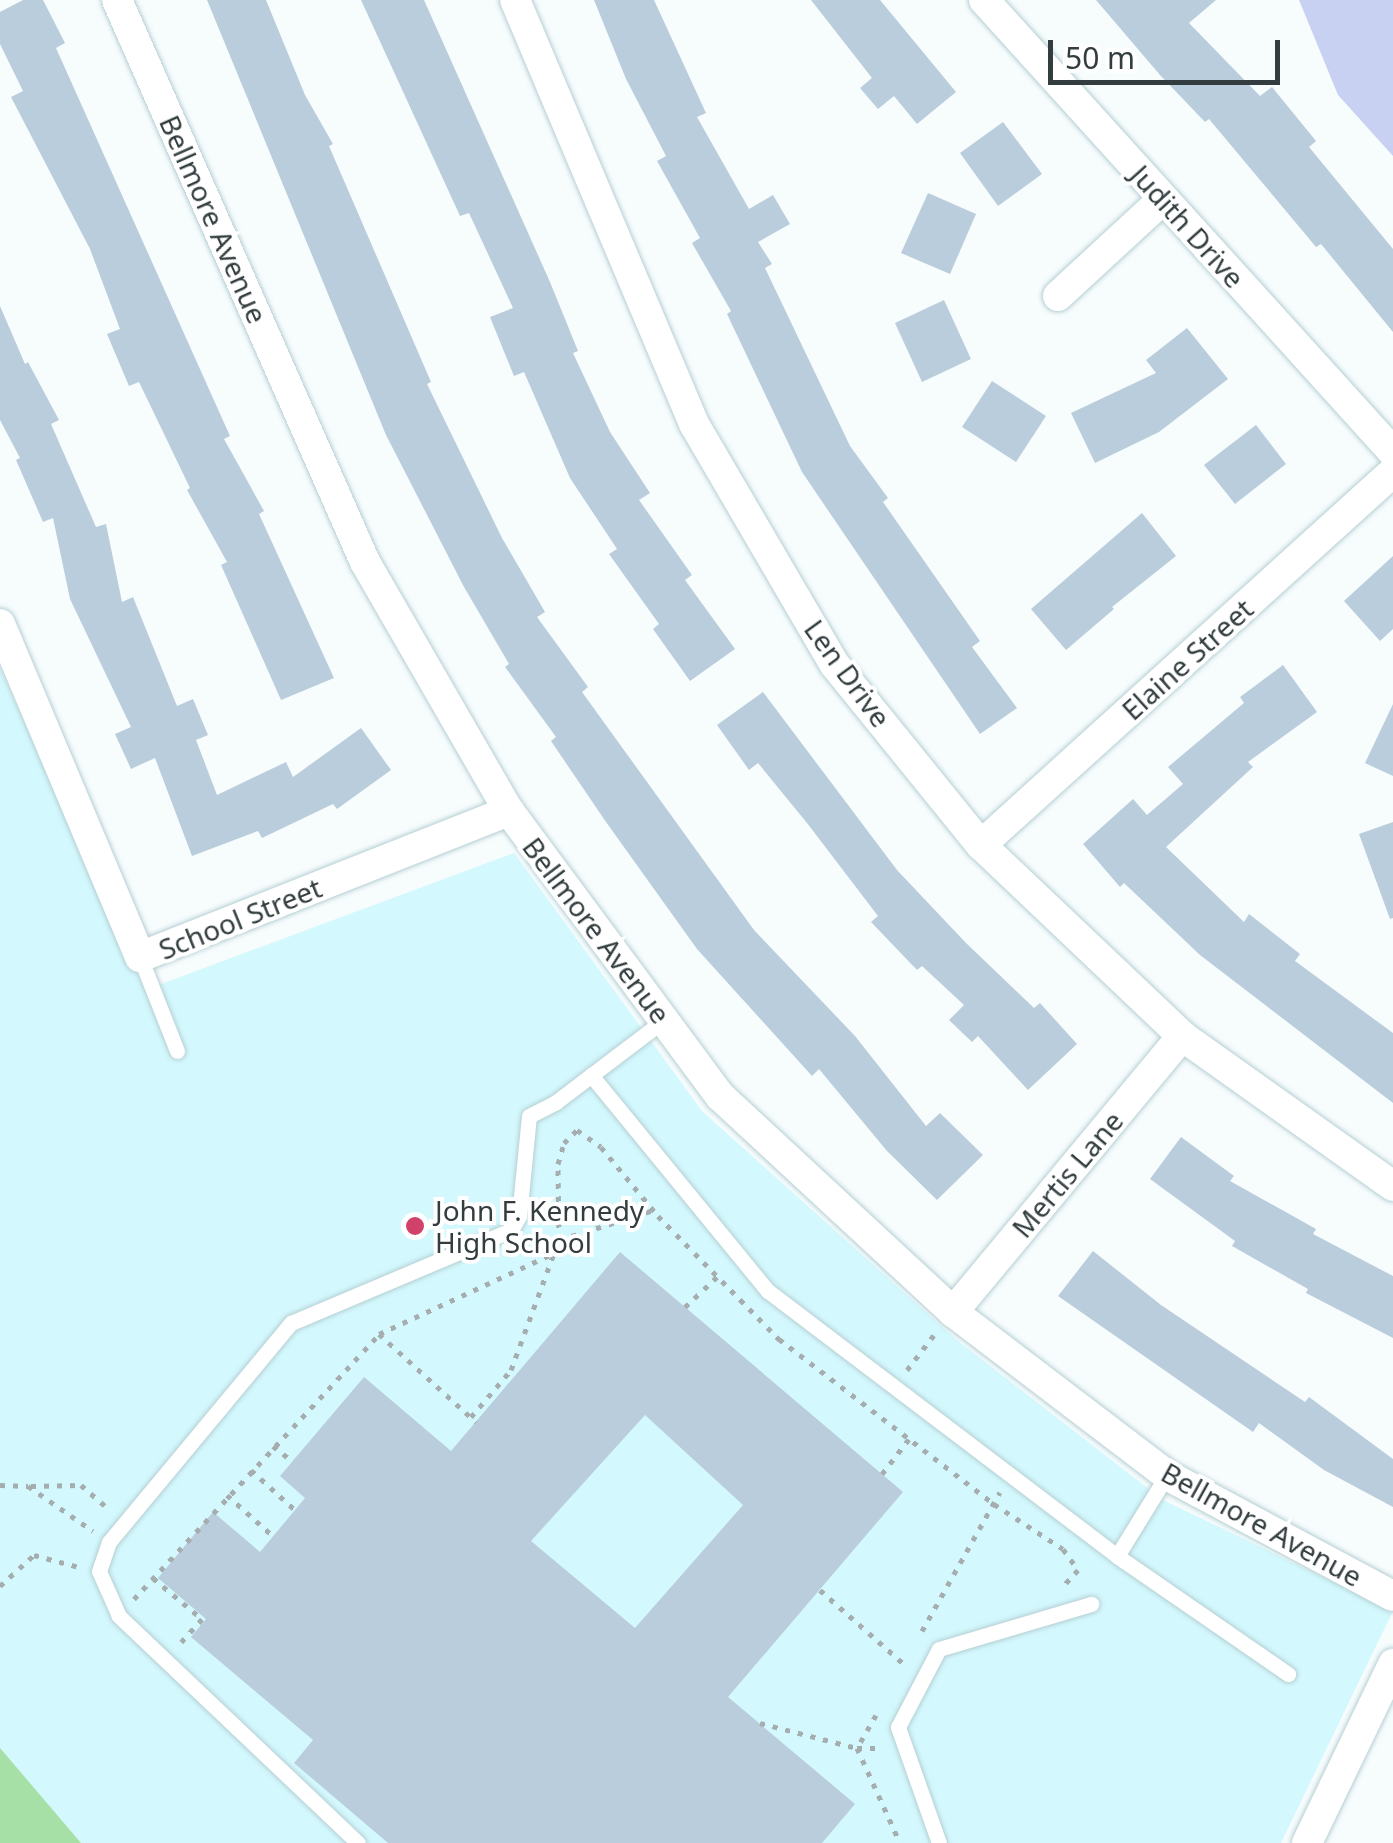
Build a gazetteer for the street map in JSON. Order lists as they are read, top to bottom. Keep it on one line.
{"streets":{"street":["Bellmore Avenue","Judith Drive","Elaine Street","Len Drive","School Street","Mertis Lane"]},"crossings":[["Bellmore Avenue","School Street"],["Bellmore Avenue","Mertis Lane"],["Elaine Street","Len Drive"],["Len Drive","Mertis Lane"]],"places":["John F. Kennedy High School"],"scale_bar":"50 m"}
